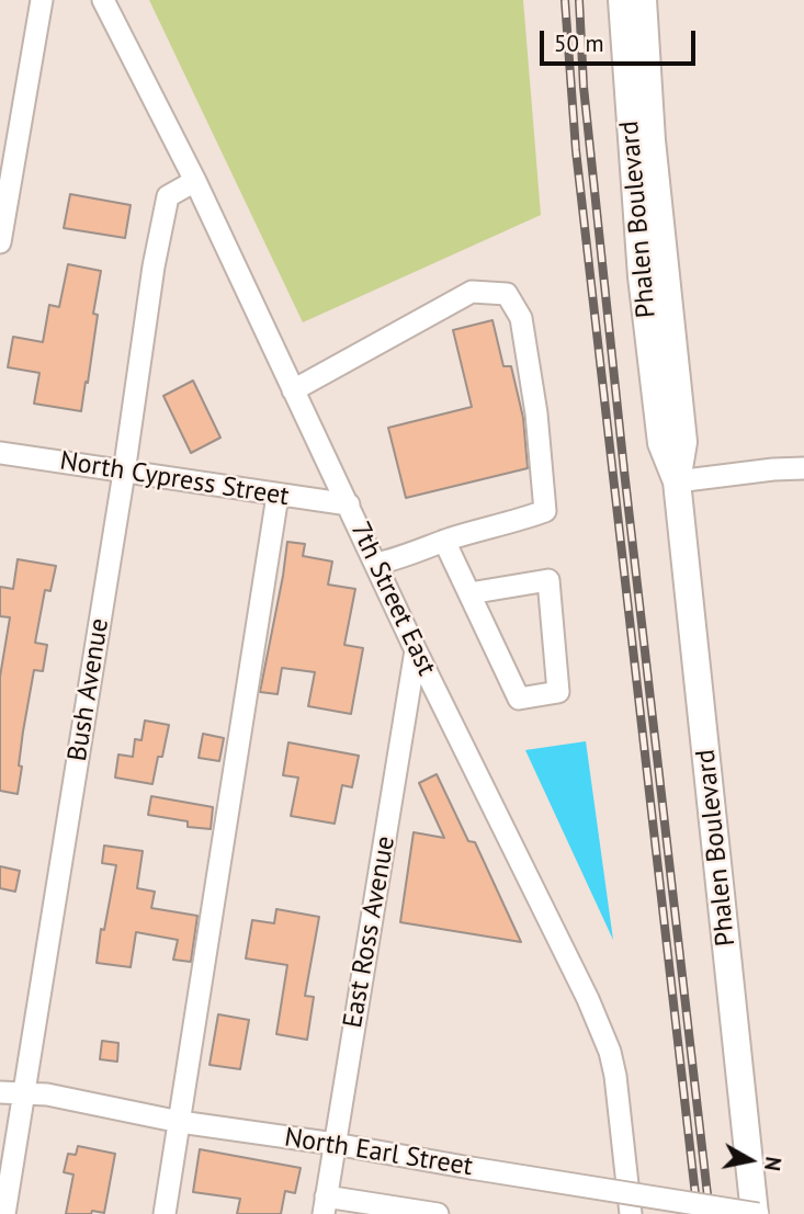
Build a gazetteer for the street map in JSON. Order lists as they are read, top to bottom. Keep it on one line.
{"streets":{"main road":["Phalen Boulevard"],"street":["North Cypress Street","7th Street East","Bush Avenue","East Ross Avenue","North Earl Street"]},"crossings":[["Phalen Boulevard","North Earl Street"],["North Cypress Street","7th Street East"],["North Cypress Street","Bush Avenue"],["7th Street East","Bush Avenue"],["7th Street East","East Ross Avenue"],["Bush Avenue","North Earl Street"],["East Ross Avenue","North Earl Street"]],"scale_bar":"50 m","north":"right"}
